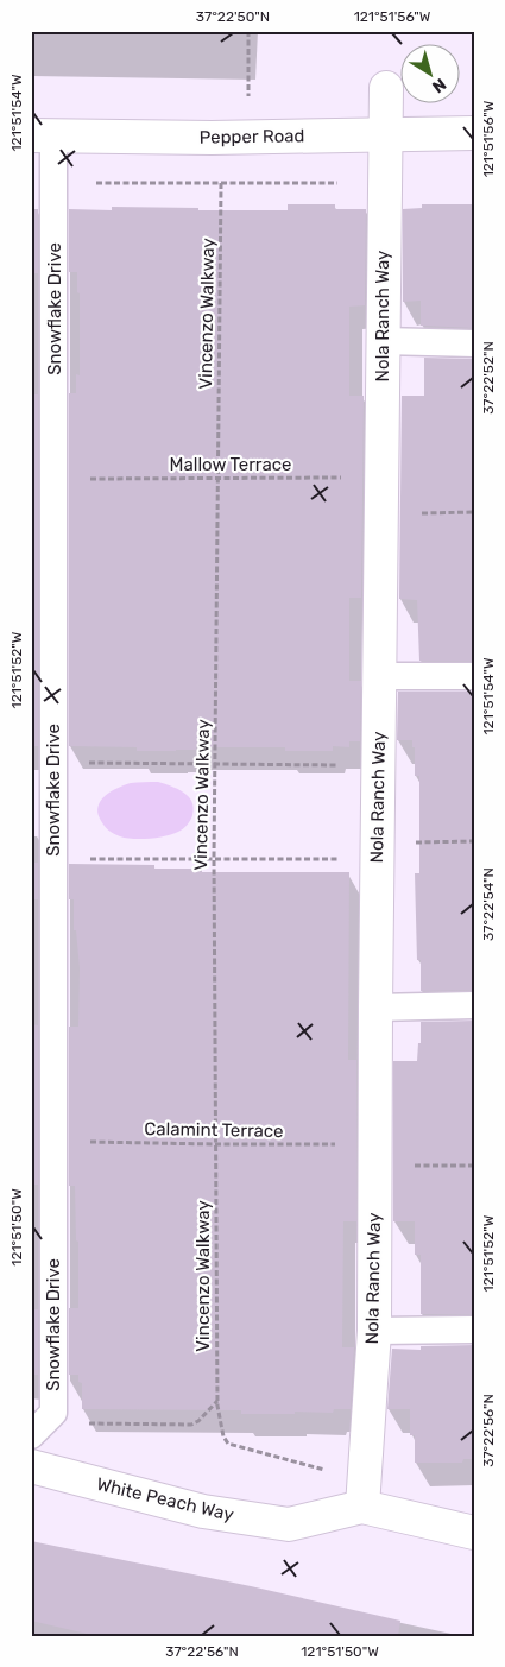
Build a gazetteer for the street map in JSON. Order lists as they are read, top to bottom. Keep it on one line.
{"streets":{"street":["Pepper Road","Nola Ranch Way","White Peach Way"],"lane":["Snowflake Drive"],"path":["Vincenzo Walkway","Mallow Terrace","Calamint Terrace"]},"crossings":[["Pepper Road","Snowflake Drive"],["Pepper Road","Nola Ranch Way"],["Snowflake Drive","Calamint Terrace"],["Vincenzo Walkway","Mallow Terrace"],["Vincenzo Walkway","Calamint Terrace"],["Nola Ranch Way","Mallow Terrace"],["Nola Ranch Way","Calamint Terrace"],["Nola Ranch Way","White Peach Way"]],"north":"bottom right","coordinates":["37°22'50\"N","121°51'56\"W","121°51'54\"W","37°22'52\"N","121°51'52\"W","37°22'54\"N","121°51'50\"W","37°22'56\"N"]}
